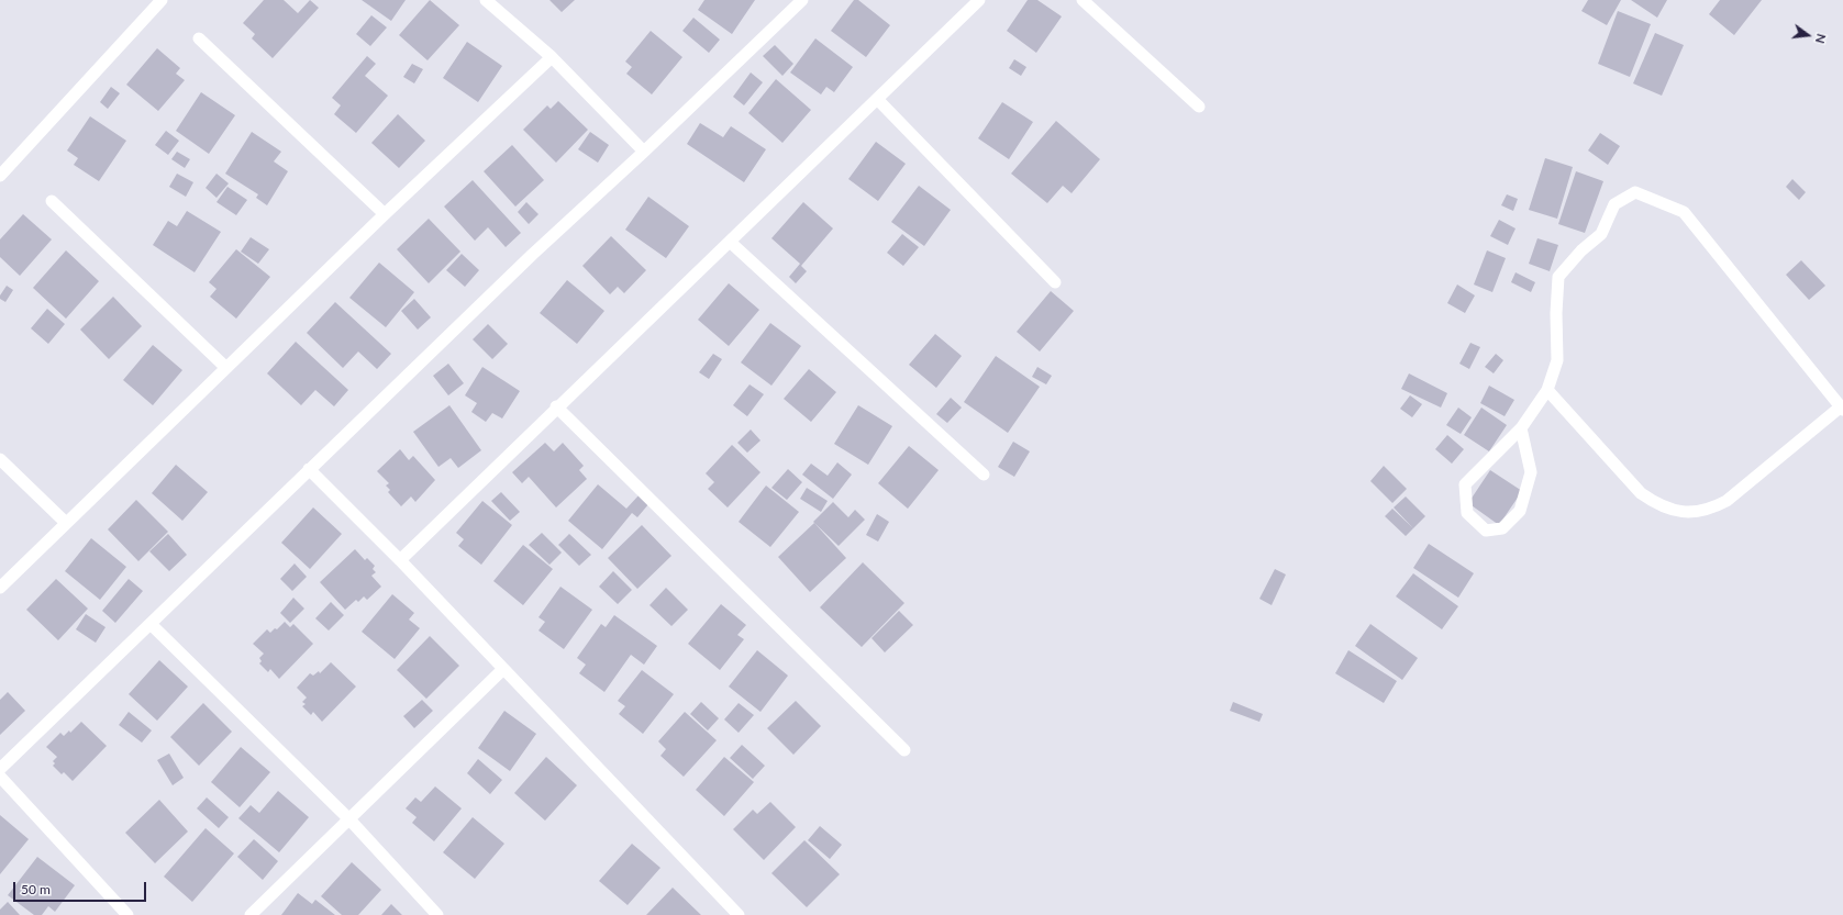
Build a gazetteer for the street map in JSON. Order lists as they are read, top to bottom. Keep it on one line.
{"scale_bar":"50 m","north":"right"}
